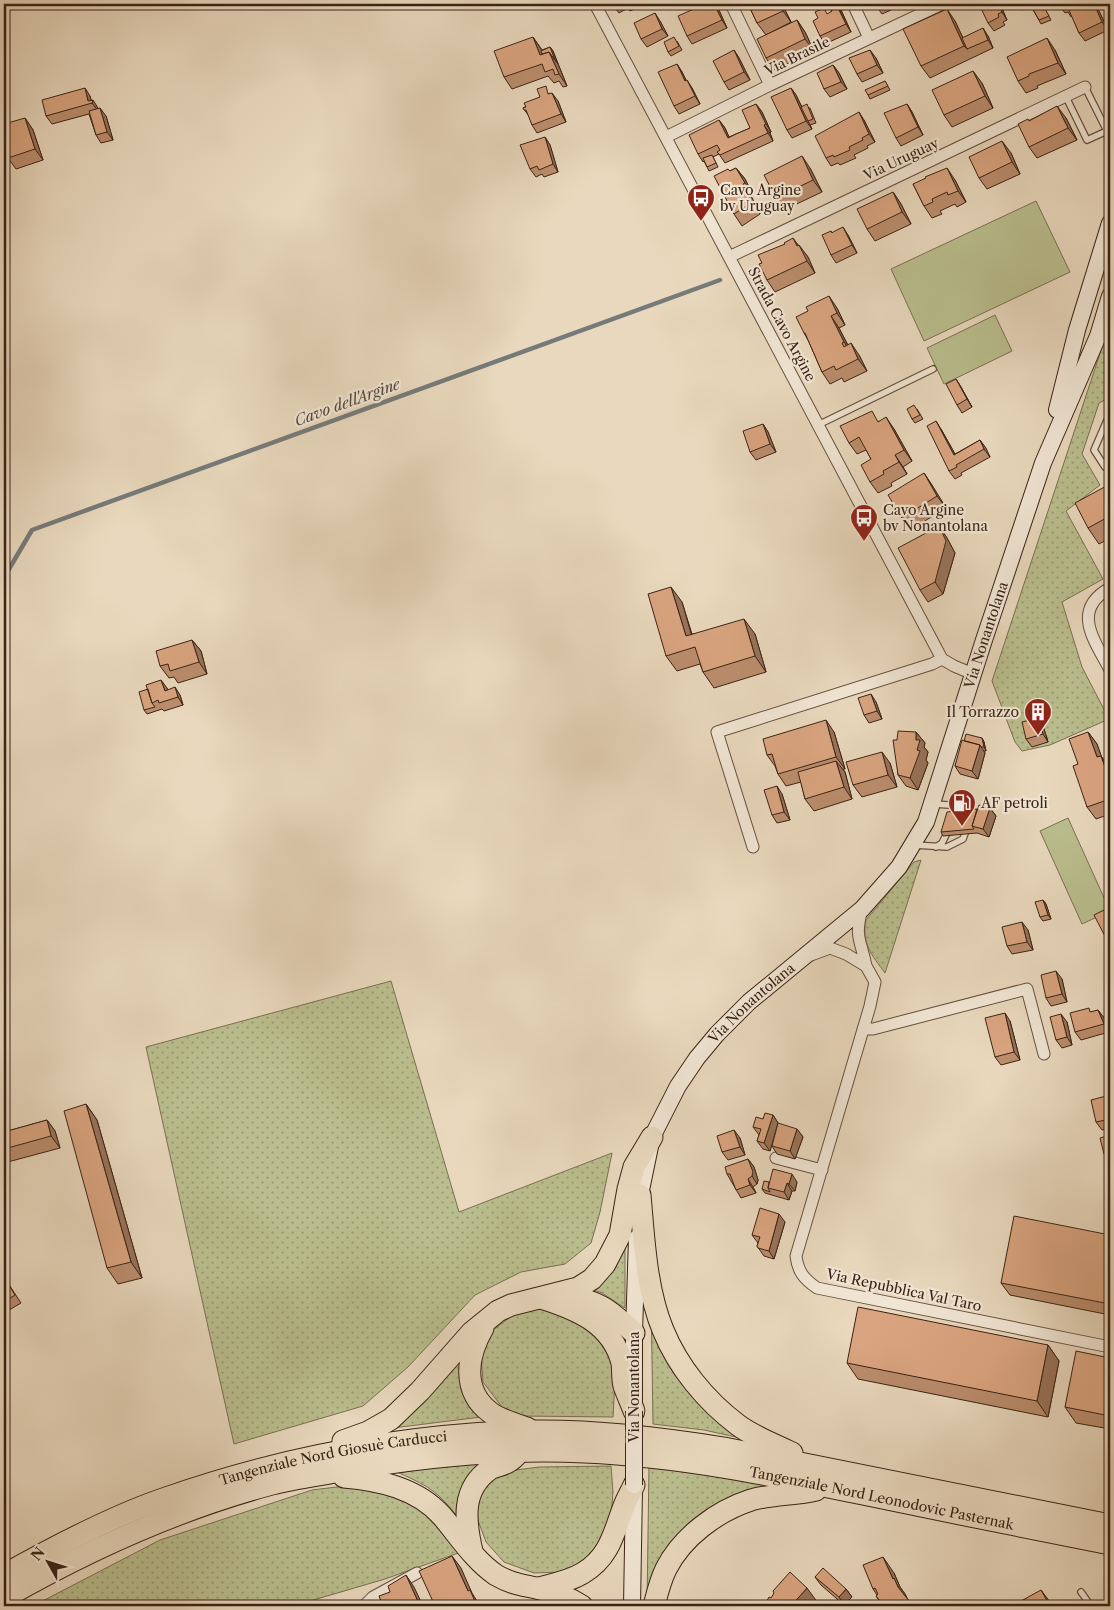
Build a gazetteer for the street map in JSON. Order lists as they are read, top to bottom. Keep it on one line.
{"streets":{"highway":["Tangenziale Nord Giosuè Carducci","Tangenziale Nord Leonodovic Pasternak"],"main road":["Via Nonantolana"],"street":["Via Brasile","Via Uruguay","Strada Cavo Argine","Via Repubblica Val Taro"]},"crossings":[["Via Brasile","Strada Cavo Argine"],["Via Uruguay","Strada Cavo Argine"],["Via Nonantolana","Via Repubblica Val Taro"],["Tangenziale Nord Giosuè Carducci","Tangenziale Nord Leonodovic Pasternak"]],"water":["Cavo dell'Argine"],"places":{"bus stop":["Cavo Argine bv Uruguay","Cavo Argine bv Nonantolana"],"building":["Il Torrazzo"],"fuel station":["AF petroli"]},"north":"top left"}
